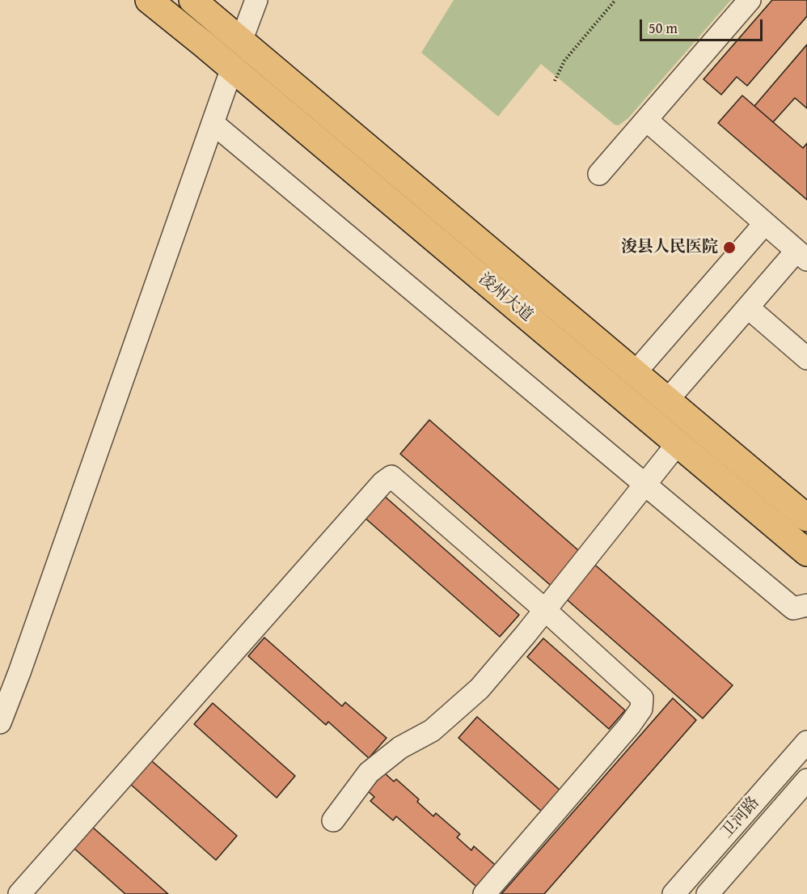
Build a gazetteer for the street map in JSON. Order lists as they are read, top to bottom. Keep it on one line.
{"streets":{"main road":["浚州大道"],"street":["卫河路"]},"places":["浚县人民医院"],"scale_bar":"50 m"}
